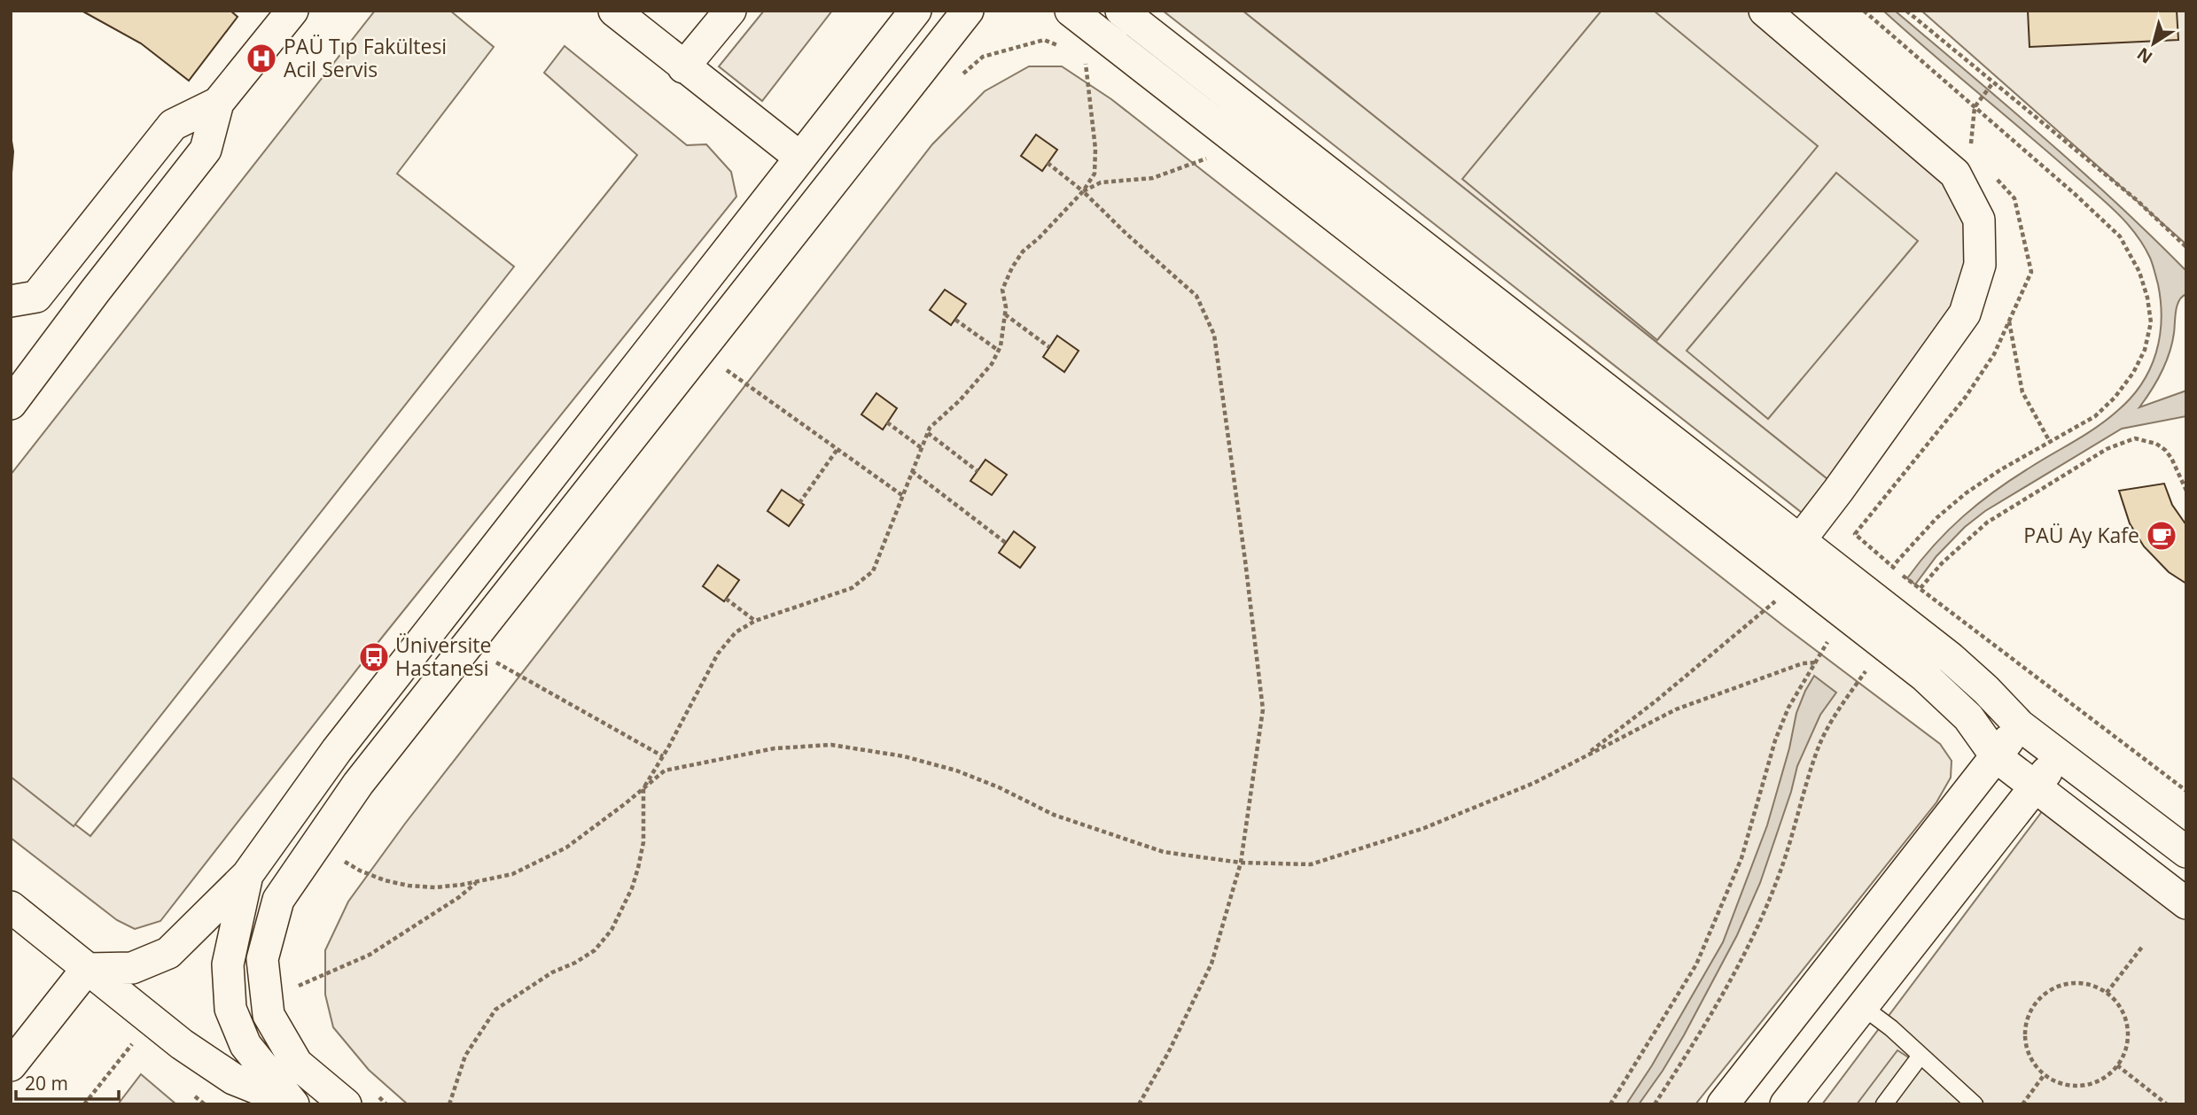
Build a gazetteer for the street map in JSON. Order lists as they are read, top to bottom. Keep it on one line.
{"places":{"hospital":["PAÜ Tıp Fakültesi Acil Servis"],"cafe":["PAÜ Ay Kafe"],"bus stop":["Üniversite Hastanesi"]},"scale_bar":"20 m","north":"bottom left"}
